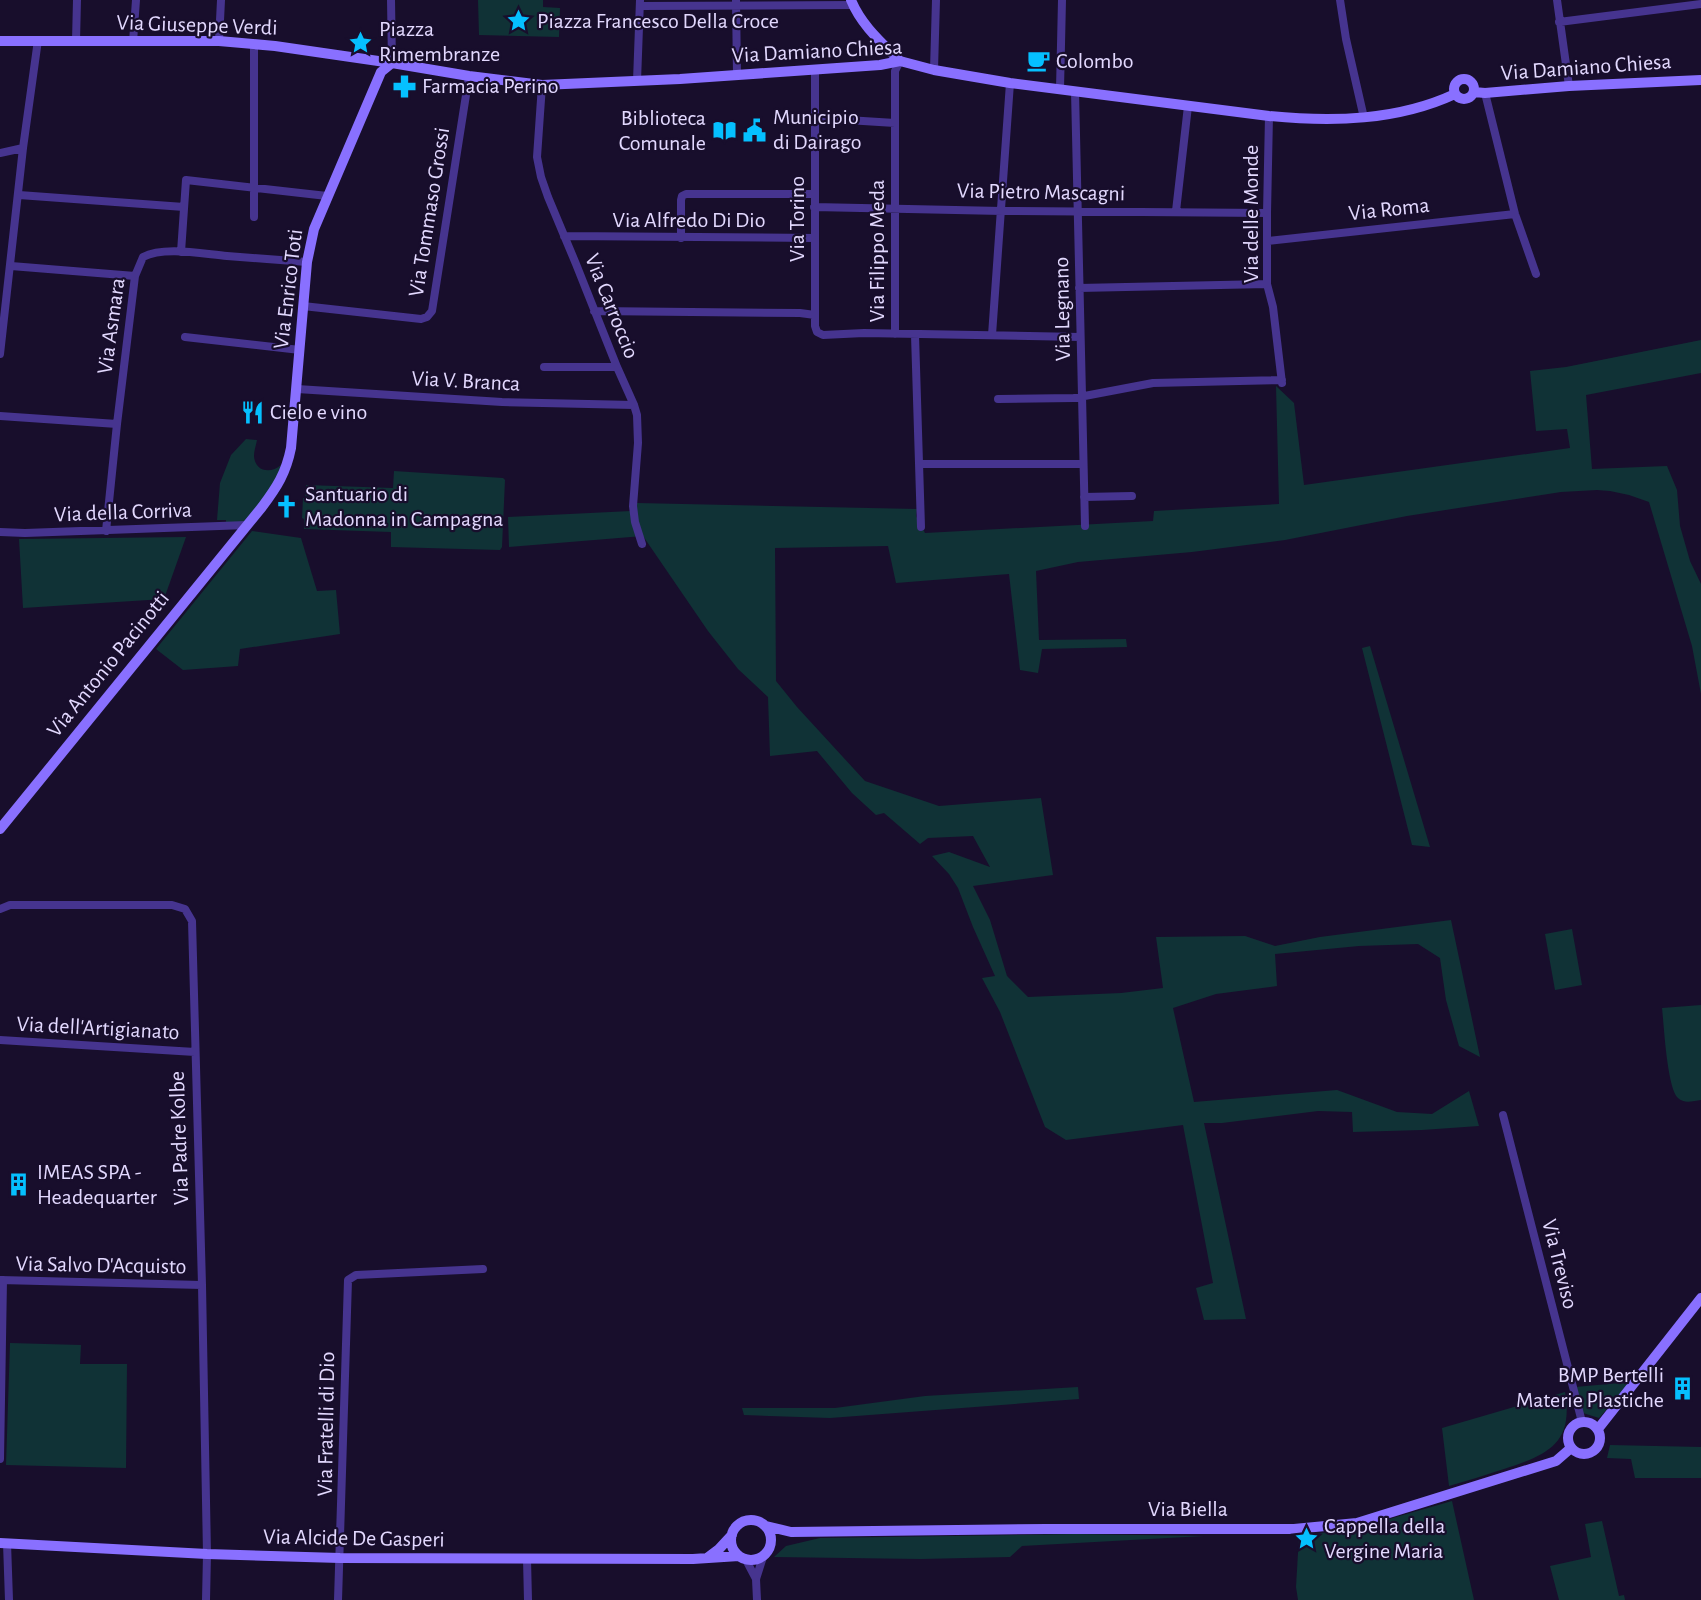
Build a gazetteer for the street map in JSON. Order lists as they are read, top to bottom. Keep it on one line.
{"streets":{"street":["Via Giuseppe Verdi","Via Damiano Chiesa","Via Pietro Mascagni","Via Roma","Via Tommaso Grossi","Via delle Monde","Via Torino","Via Alfredo Di Dio","Via Filippo Meda","Via Enrico Toti","Via Carroccio","Via Legnano","Via Asmara","Via V. Branca","Via della Corriva","Via Antonio Pacinotti","Via dell'Artigianato","Via Padre Kolbe","Via Treviso","Via Salvo D'Acquisto","Via Fratelli di Dio","Via Biella","Via Alcide De Gasperi"]},"crossings":[["Via Giuseppe Verdi","Via Damiano Chiesa"],["Via Giuseppe Verdi","Via Enrico Toti"],["Via Damiano Chiesa","Via Tommaso Grossi"],["Via Damiano Chiesa","Via delle Monde"],["Via Damiano Chiesa","Via Torino"],["Via Damiano Chiesa","Via Filippo Meda"],["Via Damiano Chiesa","Via Enrico Toti"],["Via Damiano Chiesa","Via Carroccio"],["Via Damiano Chiesa","Via Legnano"],["Via Pietro Mascagni","Via delle Monde"],["Via Pietro Mascagni","Via Torino"],["Via Pietro Mascagni","Via Filippo Meda"],["Via Pietro Mascagni","Via Legnano"],["Via Roma","Via delle Monde"],["Via Tommaso Grossi","Via Enrico Toti"],["Via delle Monde","Via Legnano"],["Via Torino","Via Alfredo Di Dio"],["Via Torino","Via Filippo Meda"],["Via Alfredo Di Dio","Via Carroccio"],["Via Enrico Toti","Via Asmara"],["Via Enrico Toti","Via V. Branca"],["Via Enrico Toti","Via della Corriva"],["Via Enrico Toti","Via Antonio Pacinotti"],["Via Carroccio","Via V. Branca"],["Via Asmara","Via della Corriva"],["Via della Corriva","Via Antonio Pacinotti"],["Via dell'Artigianato","Via Padre Kolbe"],["Via Padre Kolbe","Via Salvo D'Acquisto"],["Via Padre Kolbe","Via Alcide De Gasperi"],["Via Treviso","Via Biella"],["Via Fratelli di Dio","Via Alcide De Gasperi"],["Via Biella","Via Alcide De Gasperi"]],"places":{"place":["Piazza Francesco Della Croce","Piazza Rimembranze","Cappella della Vergine Maria"],"cafe":["Colombo"],"pharmacy":["Farmacia Perino"],"public building":["Municipio di Dairago"],"library":["Biblioteca Comunale"],"restaurant":["Cielo e vino"],"church":["Santuario di Madonna in Campagna"],"building":["IMEAS SPA - Headequarter","BMP Bertelli Materie Plastiche"]}}
